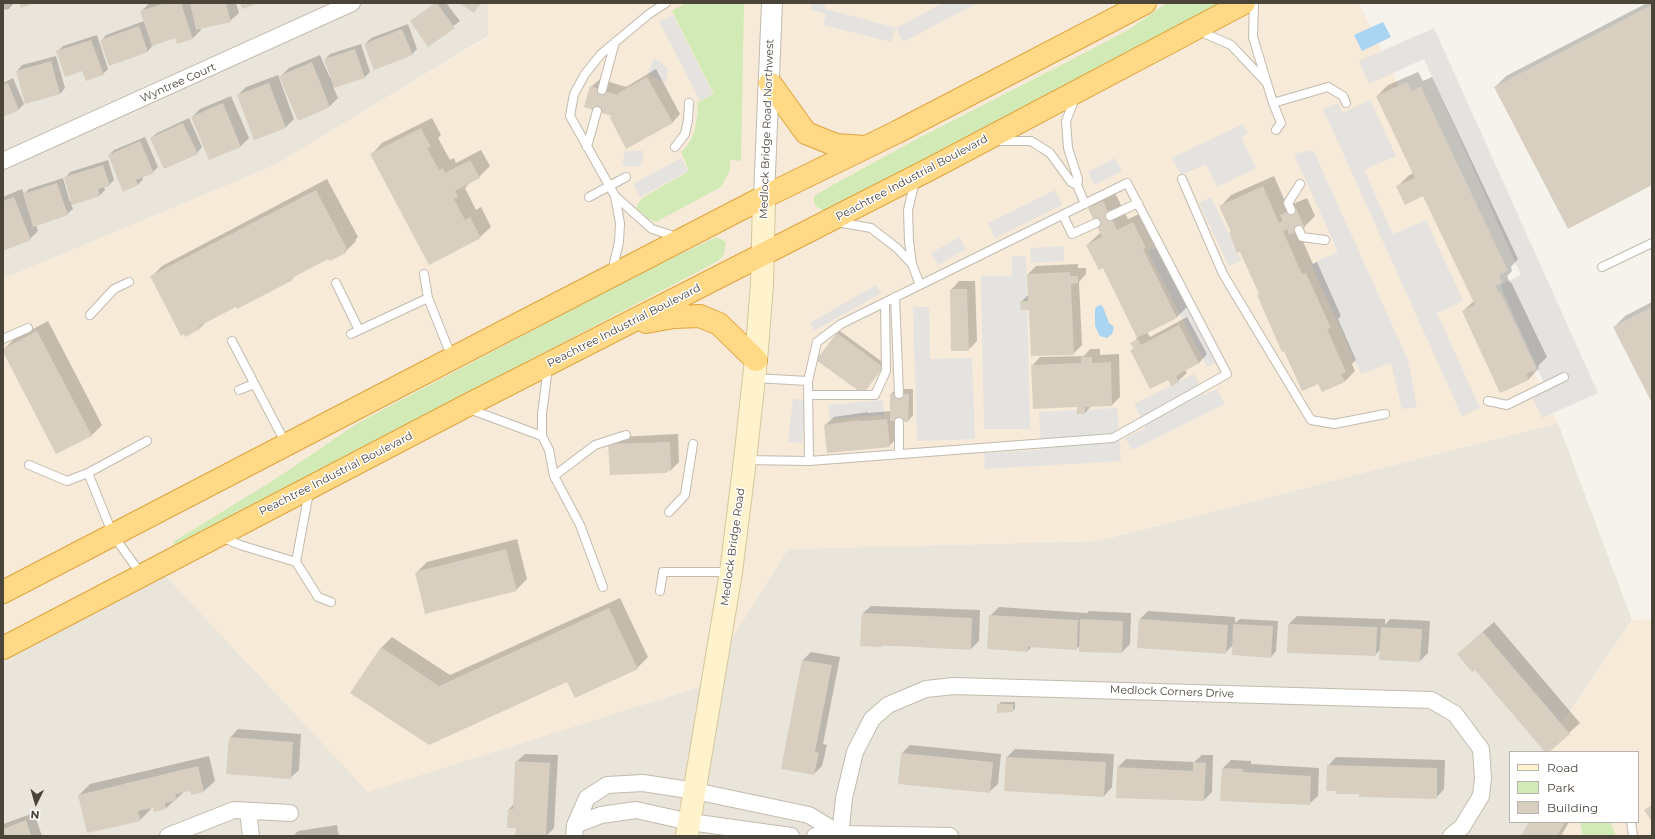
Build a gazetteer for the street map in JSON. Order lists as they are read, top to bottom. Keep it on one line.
{"streets":{"highway":["Peachtree Industrial Boulevard"],"main road":["Medlock Bridge Road Northwest","Medlock Bridge Road"],"street":["Wyntree Court","Medlock Corners Drive"]},"crossings":[["Medlock Bridge Road Northwest","Peachtree Industrial Boulevard"],["Medlock Bridge Road Northwest","Medlock Bridge Road"],["Peachtree Industrial Boulevard","Medlock Bridge Road"]],"legend":["Road","Park","Building"],"north":"bottom"}
